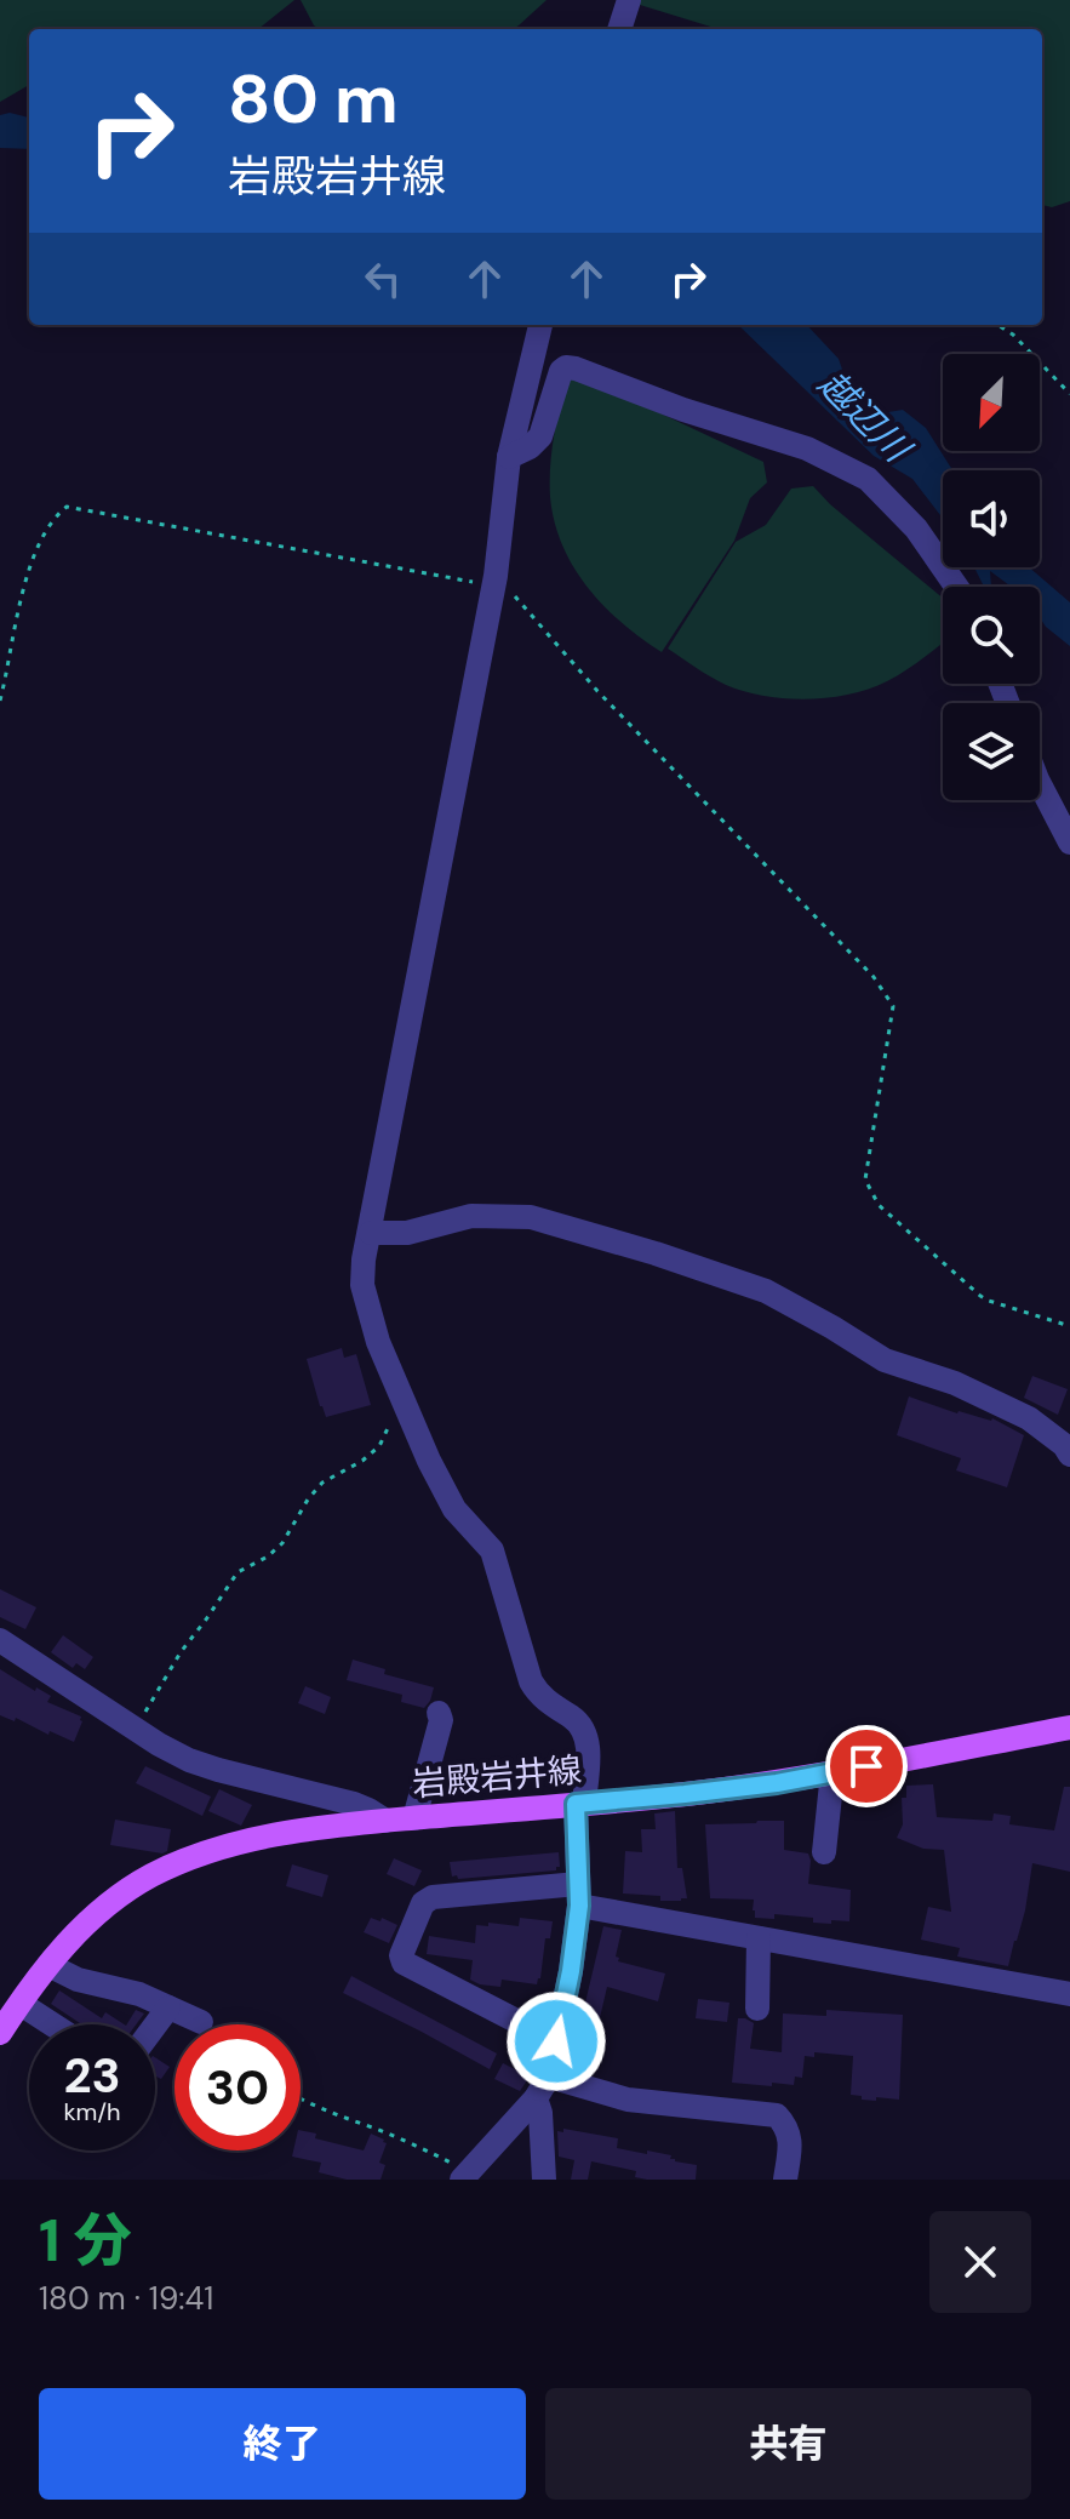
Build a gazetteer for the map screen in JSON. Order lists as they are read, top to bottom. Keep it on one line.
{"streets":{"main road":["岩殿岩井線"]},"water":["越辺川"],"north":"bottom left","page":{"turn":["80 m","岩殿岩井線"],"speed":"23 km/h","limit":"30","heading":["1 分","180 m · 19:41"],"buttons":["終了","共有"]}}
